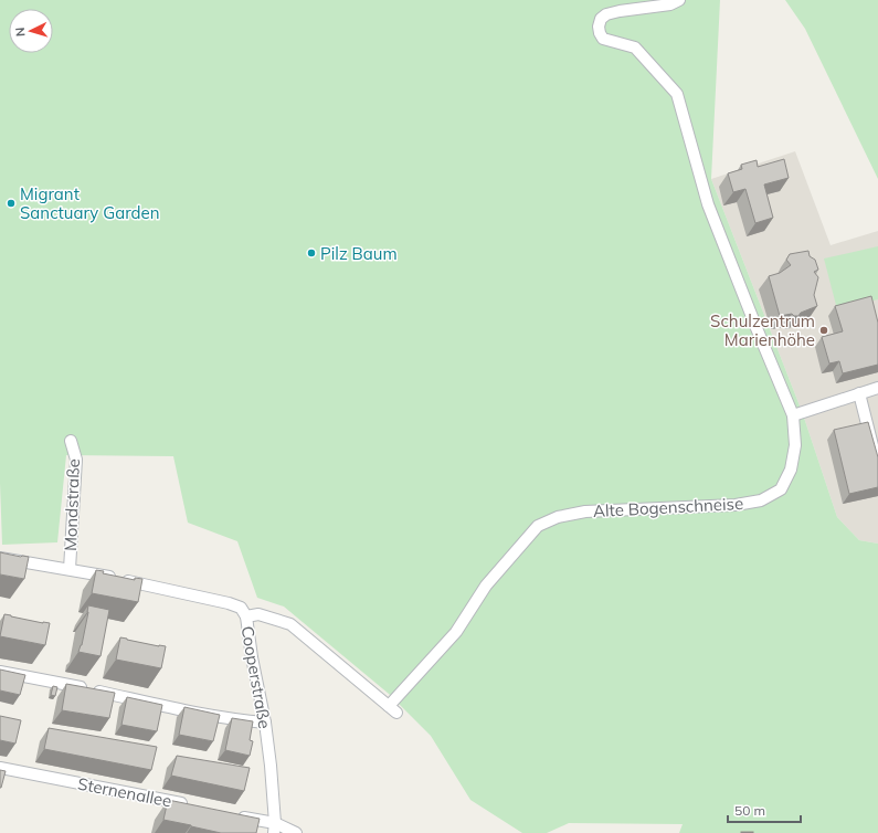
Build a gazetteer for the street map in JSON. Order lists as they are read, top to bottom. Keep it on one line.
{"streets":{"street":["Mondstraße","Alte Bogenschneise","Cooperstraße","Sternenallee"]},"crossings":[["Alte Bogenschneise","Cooperstraße"]],"places":["Migrant Sanctuary Garden","Pilz Baum","Schulzentrum Marienhöhe"],"scale_bar":"50 m","north":"left"}
